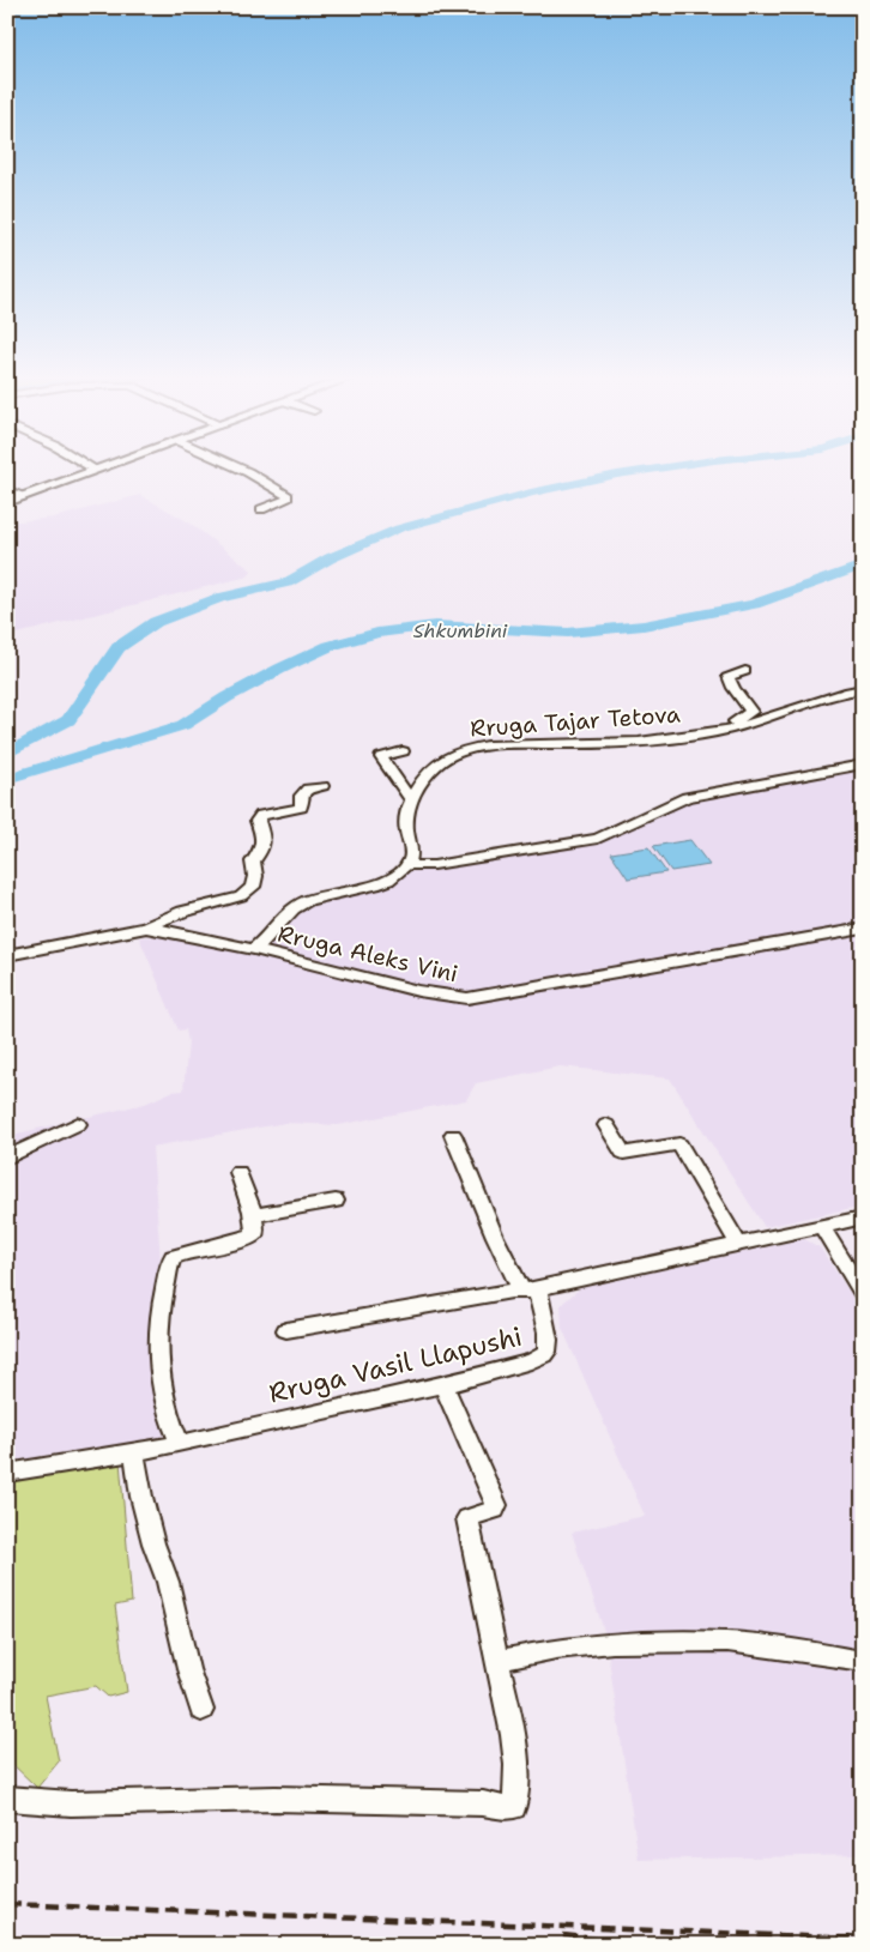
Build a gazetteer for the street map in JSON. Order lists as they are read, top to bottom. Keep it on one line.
{"streets":{"street":["Rruga Tajar Tetova","Rruga Aleks Vini","Rruga Vasil Llapushi"]},"water":["Shkumbini"]}
